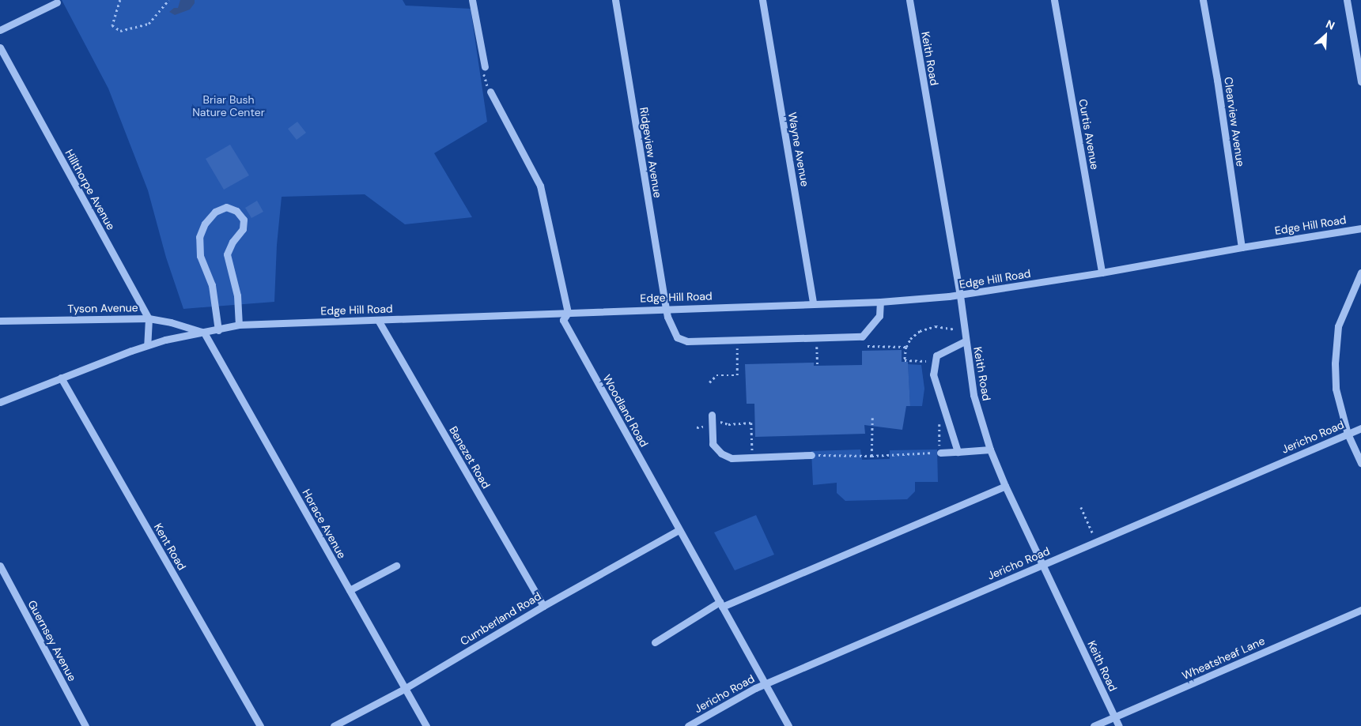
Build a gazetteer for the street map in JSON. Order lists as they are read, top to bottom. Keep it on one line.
{"streets":{"street":["Keith Road","Clearview Avenue","Curtis Avenue","Wayne Avenue","Ridgeview Avenue","Hillthorpe Avenue","Edge Hill Road","Tyson Avenue","Woodland Road","Jericho Road","Benezet Road","Horace Avenue","Kent Road","Cumberland Road","Guernsey Avenue","Wheatsheaf Lane"]},"crossings":[["Keith Road","Edge Hill Road"],["Keith Road","Jericho Road"],["Keith Road","Wheatsheaf Lane"],["Clearview Avenue","Edge Hill Road"],["Curtis Avenue","Edge Hill Road"],["Wayne Avenue","Edge Hill Road"],["Ridgeview Avenue","Edge Hill Road"],["Hillthorpe Avenue","Tyson Avenue"],["Edge Hill Road","Tyson Avenue"],["Edge Hill Road","Woodland Road"],["Edge Hill Road","Benezet Road"],["Edge Hill Road","Horace Avenue"],["Edge Hill Road","Kent Road"],["Tyson Avenue","Horace Avenue"],["Woodland Road","Jericho Road"],["Woodland Road","Cumberland Road"],["Benezet Road","Cumberland Road"],["Horace Avenue","Cumberland Road"]],"parks":["Briar Bush Nature Center"],"north":"top right"}
